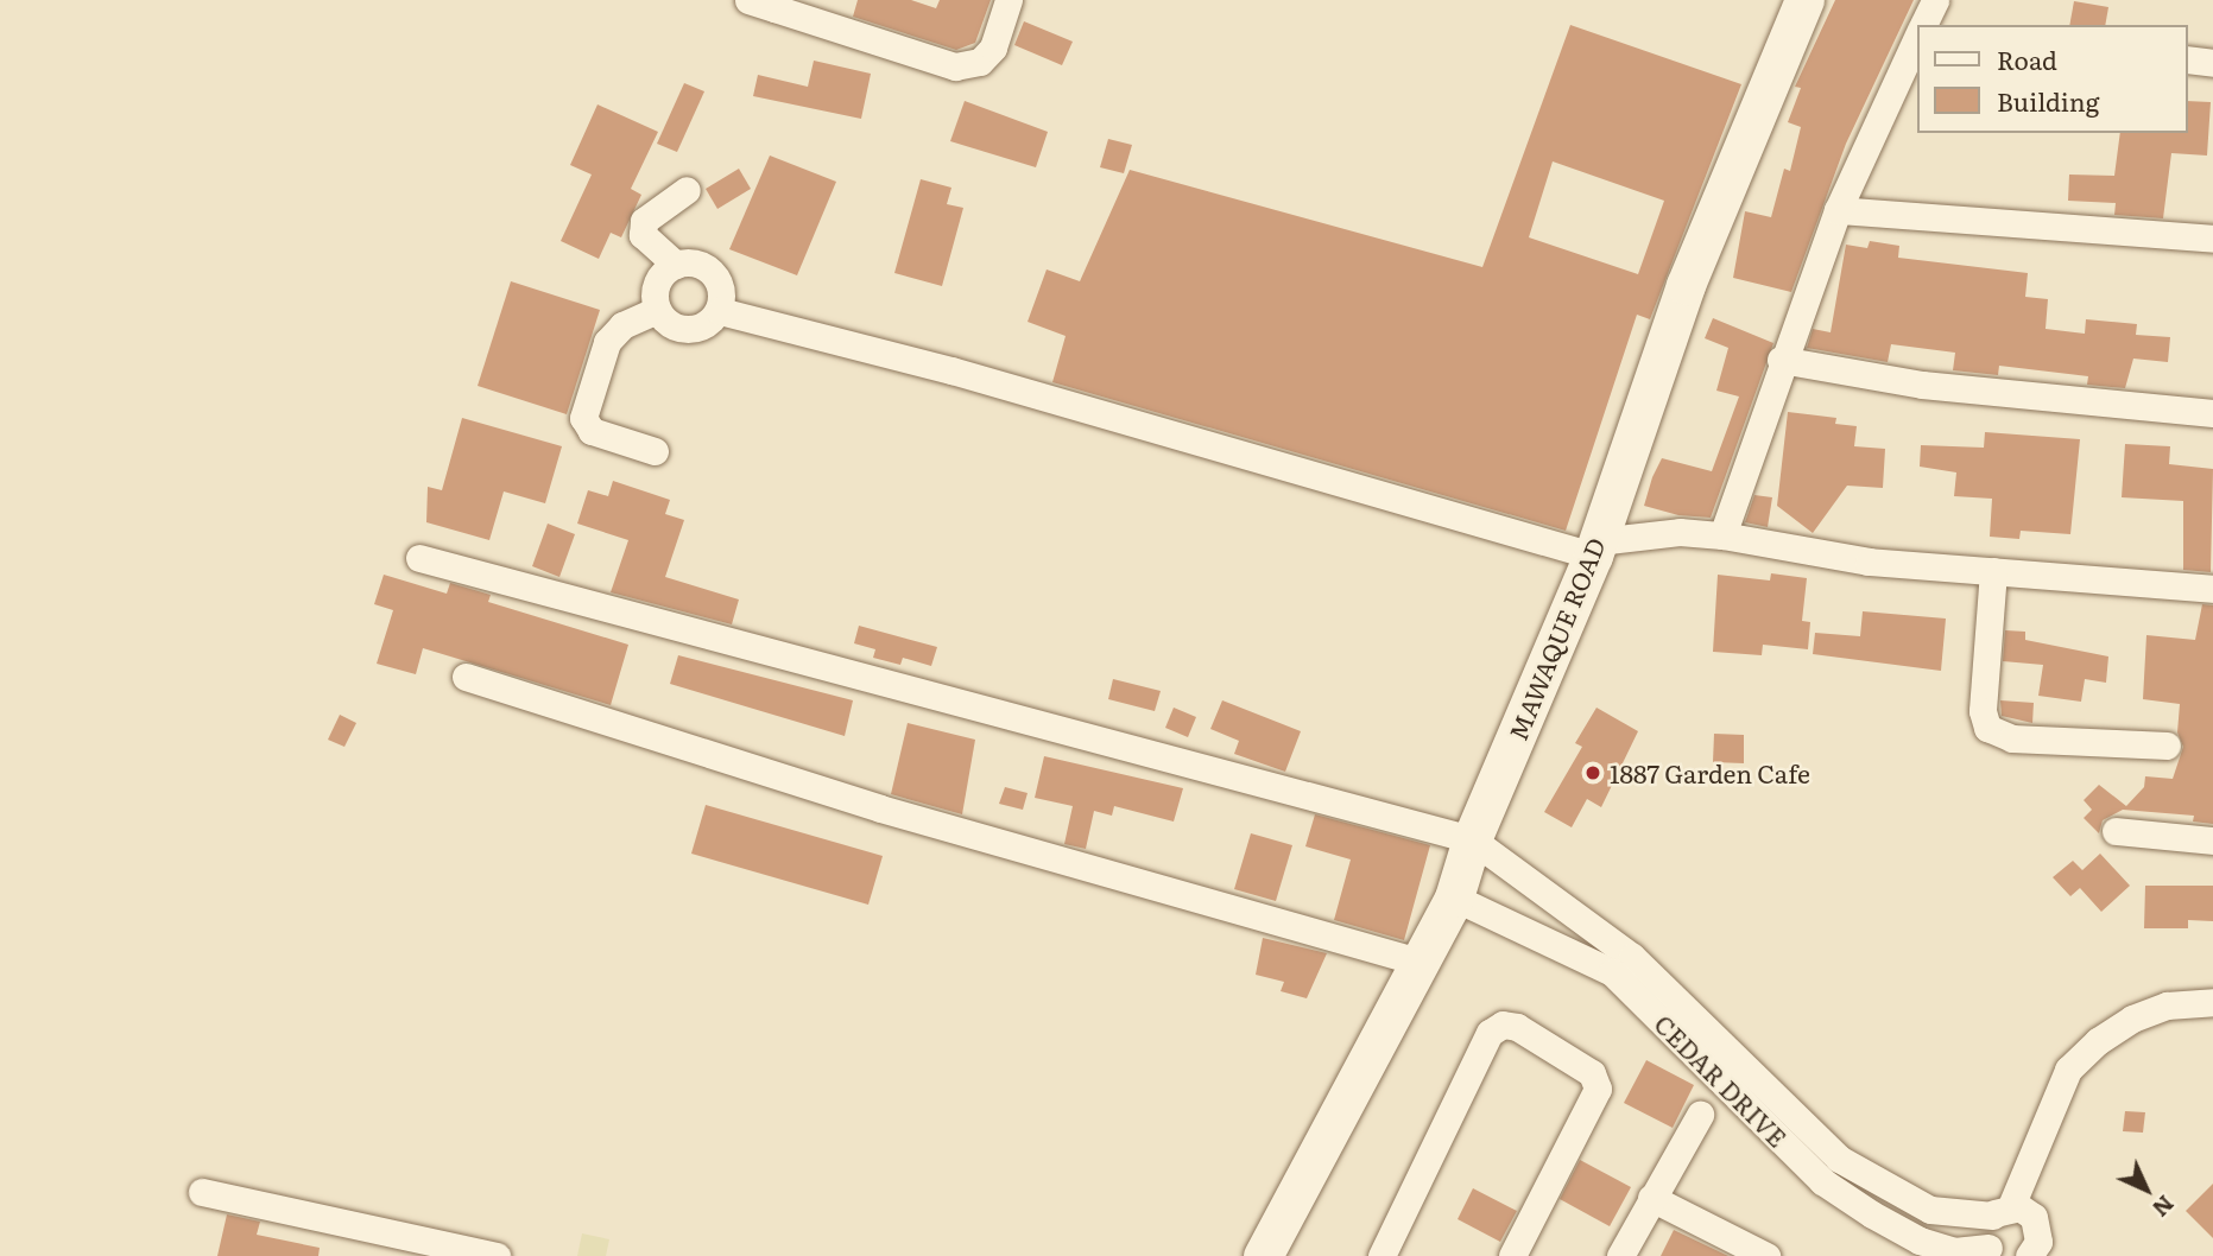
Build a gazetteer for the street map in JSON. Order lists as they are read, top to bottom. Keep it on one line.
{"streets":{"main road":["MAWAQUE ROAD"],"street":["CEDAR DRIVE"]},"crossings":[["MAWAQUE ROAD","CEDAR DRIVE"]],"places":["1887 Garden Cafe"],"legend":["Road","Building"],"north":"bottom right"}
